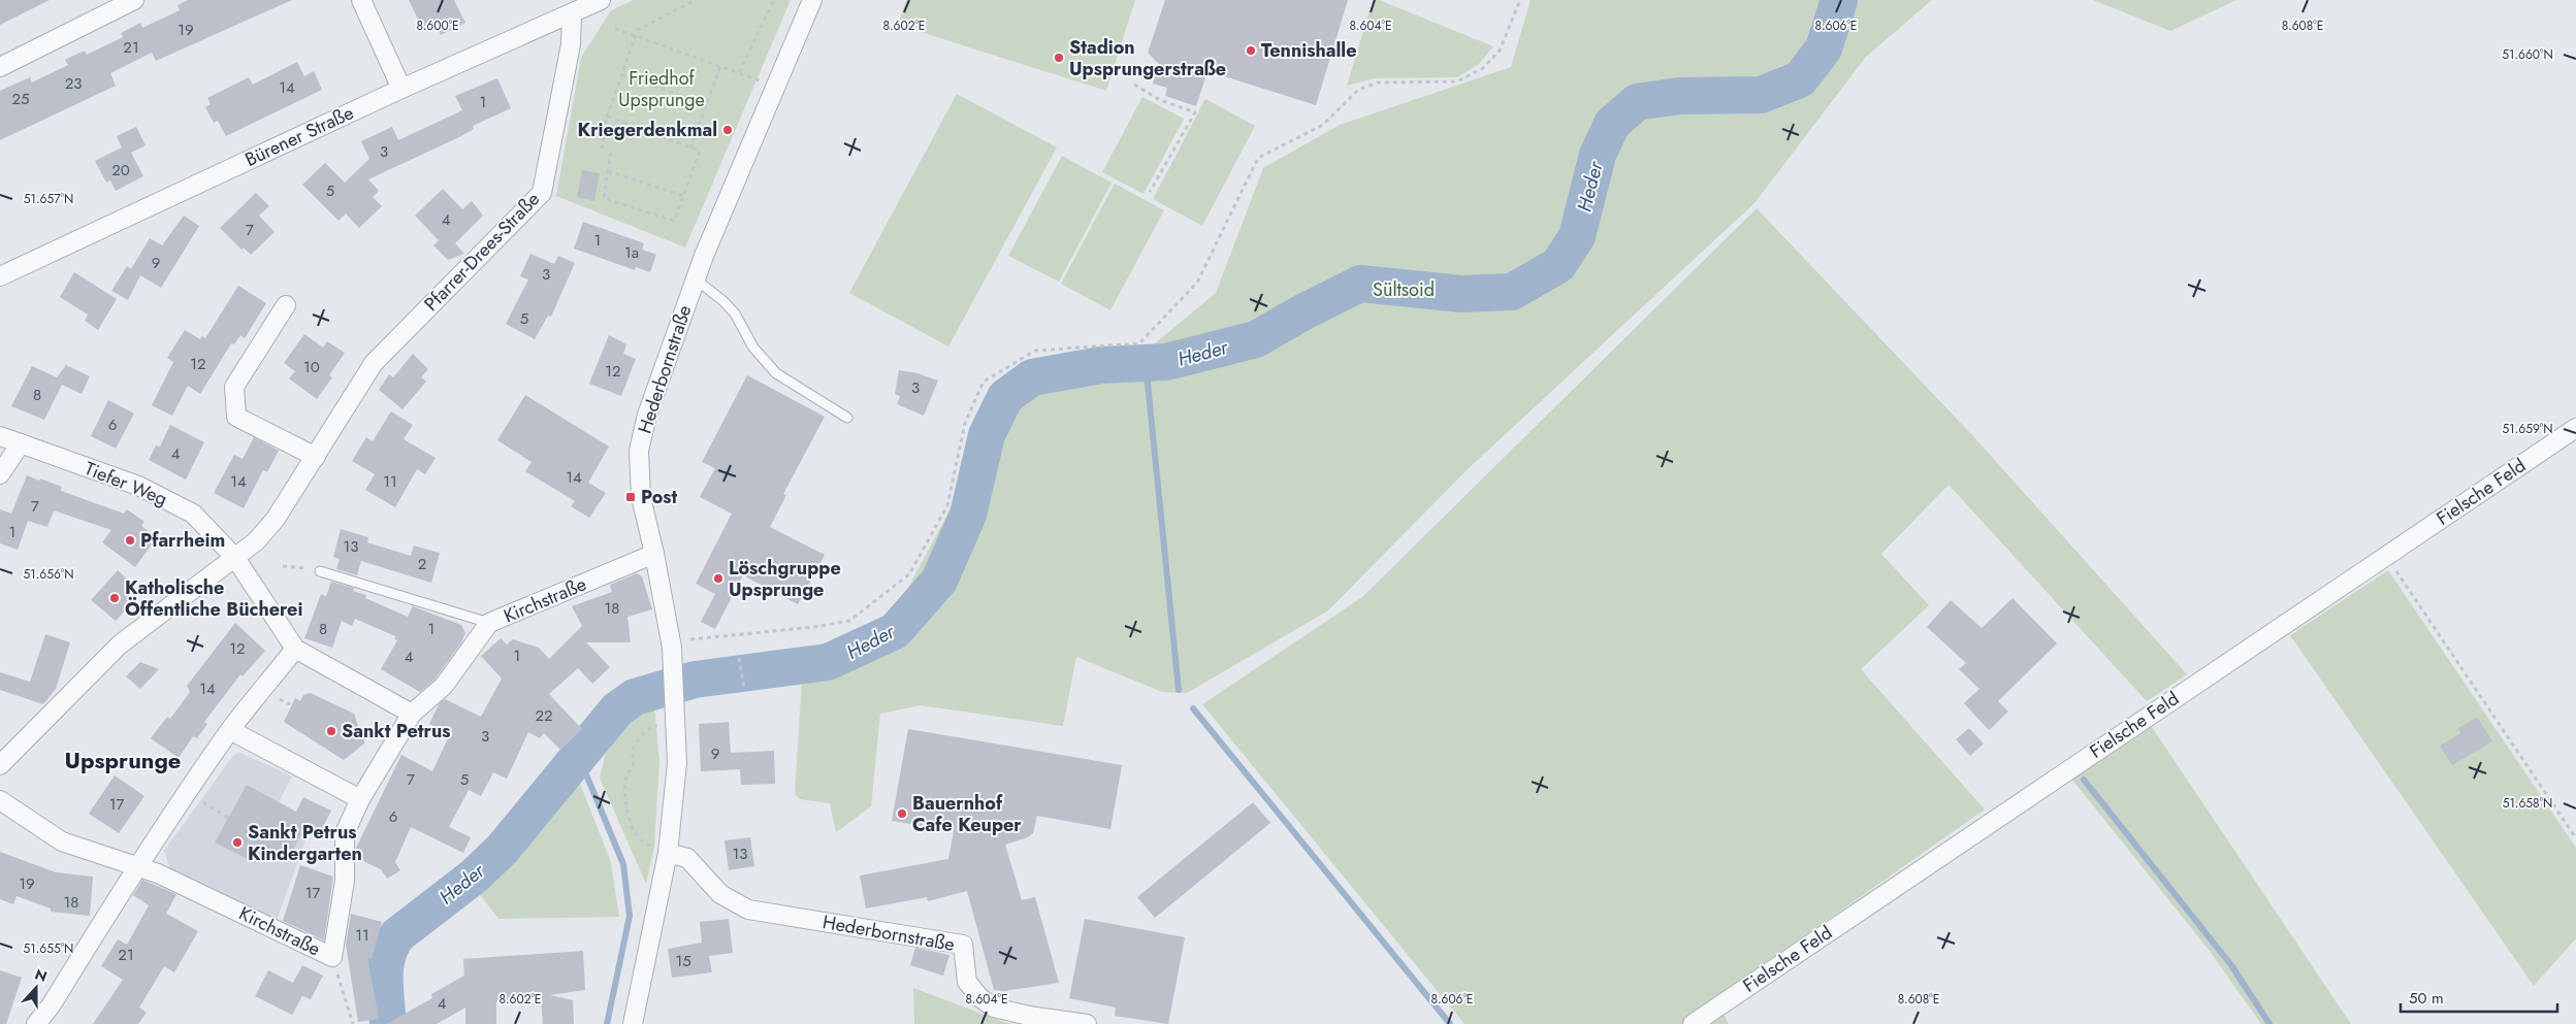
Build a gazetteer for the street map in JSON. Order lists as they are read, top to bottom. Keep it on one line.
{"streets":{"street":["Bürener Straße","Pfarrer-Drees-Straße","Hederbornstraße","Tiefer Weg","Fielsche Feld","Kirchstraße"]},"crossings":[["Bürener Straße","Pfarrer-Drees-Straße"],["Pfarrer-Drees-Straße","Tiefer Weg"],["Hederbornstraße","Kirchstraße"]],"districts":["Upsprunge"],"water":["Heder"],"parks":["Friedhof Upsprunge","Sültsoid"],"places":{"other":["Tennishalle","Stadion Upsprungerstraße","Kriegerdenkmal","Pfarrheim","Löschgruppe Upsprunge","Katholische Öffentliche Bücherei","Sankt Petrus","Bauernhof Cafe Keuper","Sankt Petrus Kindergarten"],"transit":["Post"]},"house_numbers":["19","21","23","14","25","1","3","20","5","4","7","1","1a","9","3","5","12","10","12","3","8","6","4","14","14","11","7","1","13","2","18","8","1","12","1","4","14","22","3","9","7","5","17","6","13","19","17","18","11","21","15","4"],"scale_bar":"50 m","north":"top","coordinates":["8.600°E","8.602°E","8.604°E","8.606°E","8.608°E","51.660°N","51.657°N","51.659°N","51.656°N","51.658°N","51.655°N"]}
